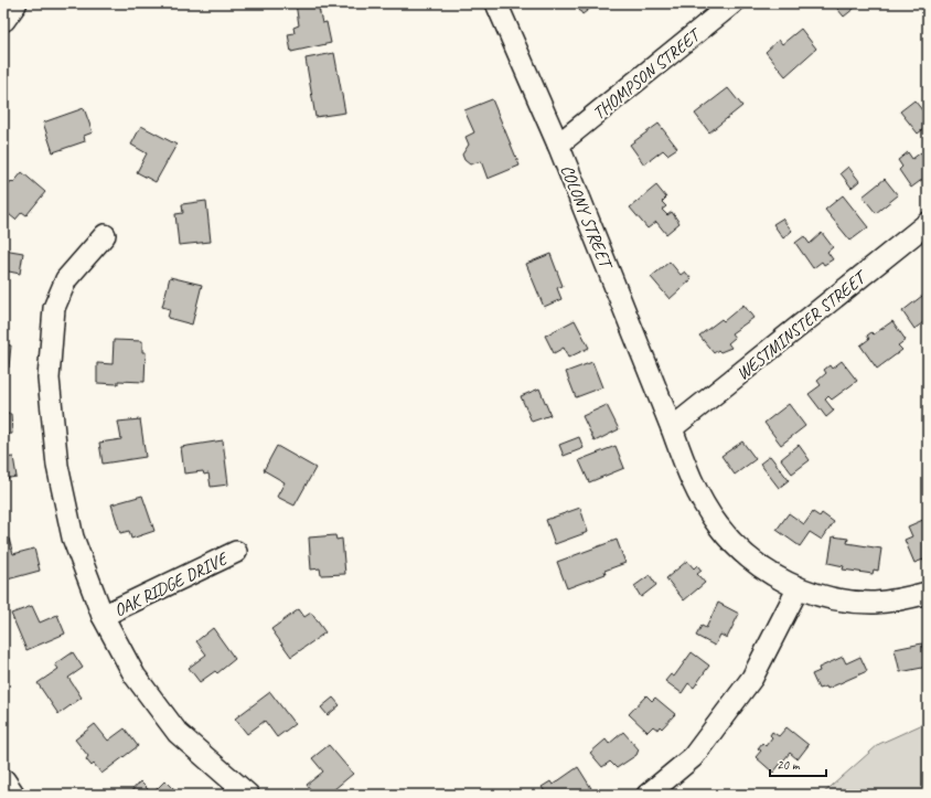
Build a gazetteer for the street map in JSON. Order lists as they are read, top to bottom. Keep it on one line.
{"streets":{"street":["THOMPSON STREET","COLONY STREET","WESTMINSTER STREET","OAK RIDGE DRIVE"]},"crossings":[["THOMPSON STREET","COLONY STREET"],["COLONY STREET","WESTMINSTER STREET"]],"scale_bar":"20 m"}
